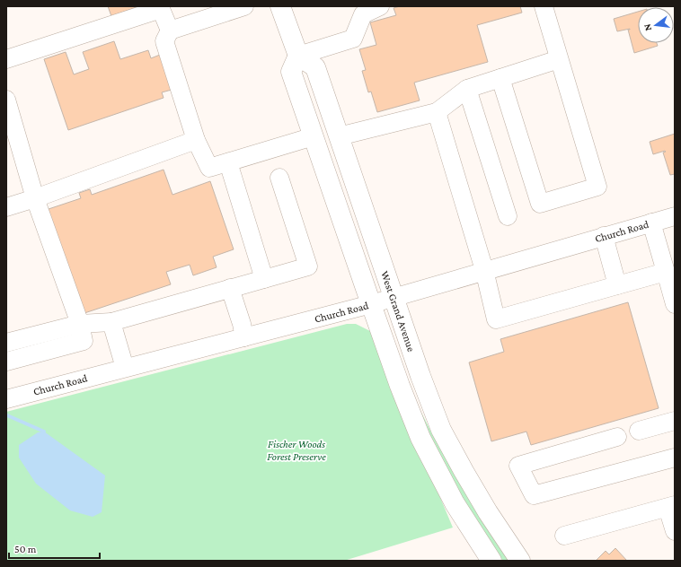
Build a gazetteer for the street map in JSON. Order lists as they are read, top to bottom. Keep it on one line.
{"streets":{"main road":["West Grand Avenue"],"street":["Church Road"]},"crossings":[["Church Road","West Grand Avenue"]],"parks":["Fischer Woods Forest Preserve"],"scale_bar":"50 m","north":"left"}
